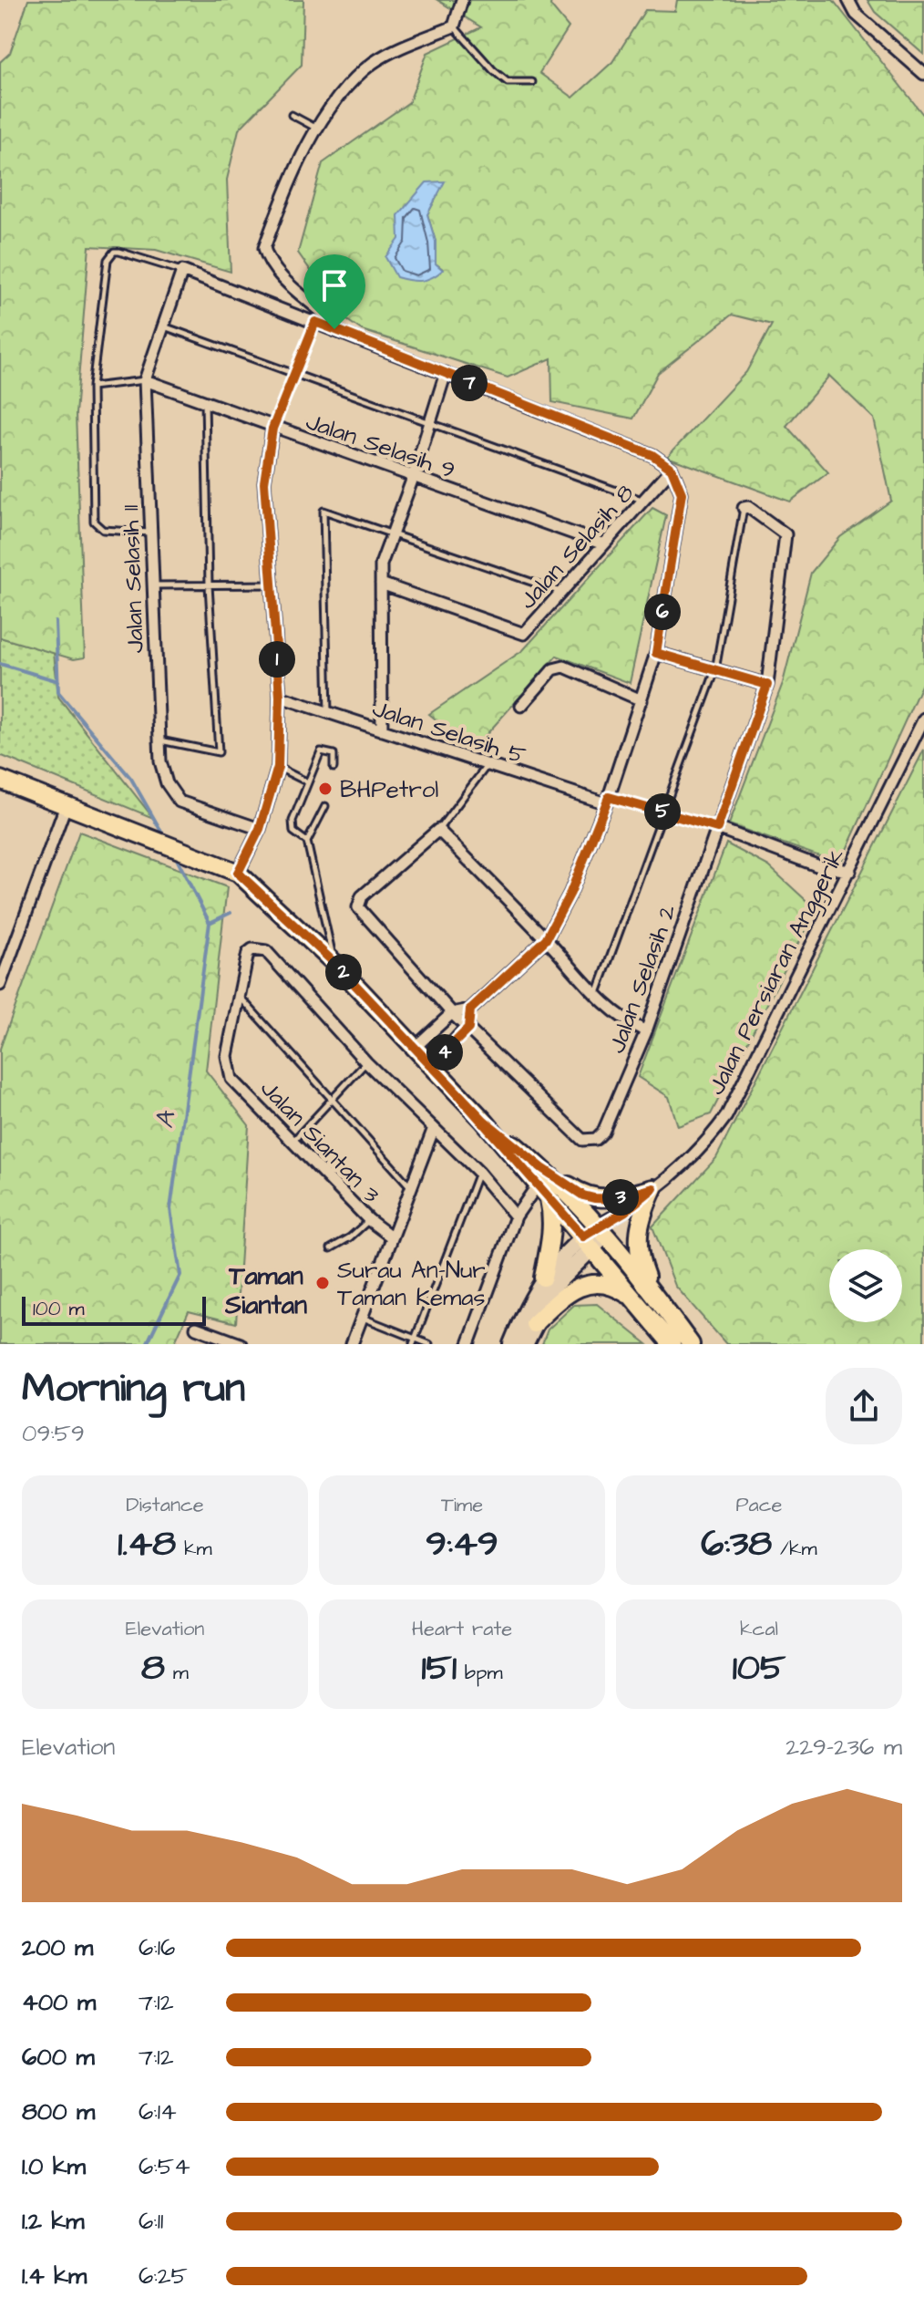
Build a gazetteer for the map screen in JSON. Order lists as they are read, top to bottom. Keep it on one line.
{"streets":{"street":["Jalan Selasih 9","Jalan Selasih 8","Jalan Selasih 11","Jalan Selasih 5","Jalan Persiaran Anggerik","Jalan Selasih 2","Jalan Siantan 3"]},"crossings":[["Jalan Selasih 9","Jalan Selasih 8"],["Jalan Selasih 9","Jalan Selasih 11"]],"districts":["Taman Siantan"],"water":["A"],"places":["BHPetrol","Surau An-Nur Taman Kemas"],"scale_bar":"100 m","page":{"pins":["7","6","1","5","2","4","3"],"scale":"100 m","heading":["Morning run","09:59"],"stats":[["Distance","1.48 km"],["Time","9:49"],["Pace","6:38 /km"],["Elevation","8 m"],["Heart rate","151 bpm"],["kcal","105"]],"chart":["Elevation","229–236 m"],"list":[{"name":"200 m","note":"6:16"},{"name":"400 m","note":"7:12"},{"name":"600 m","note":"7:12"},{"name":"800 m","note":"6:14"},{"name":"1.0 km","note":"6:54"},{"name":"1.2 km","note":"6:11"},{"name":"1.4 km","note":"6:25"}]}}
